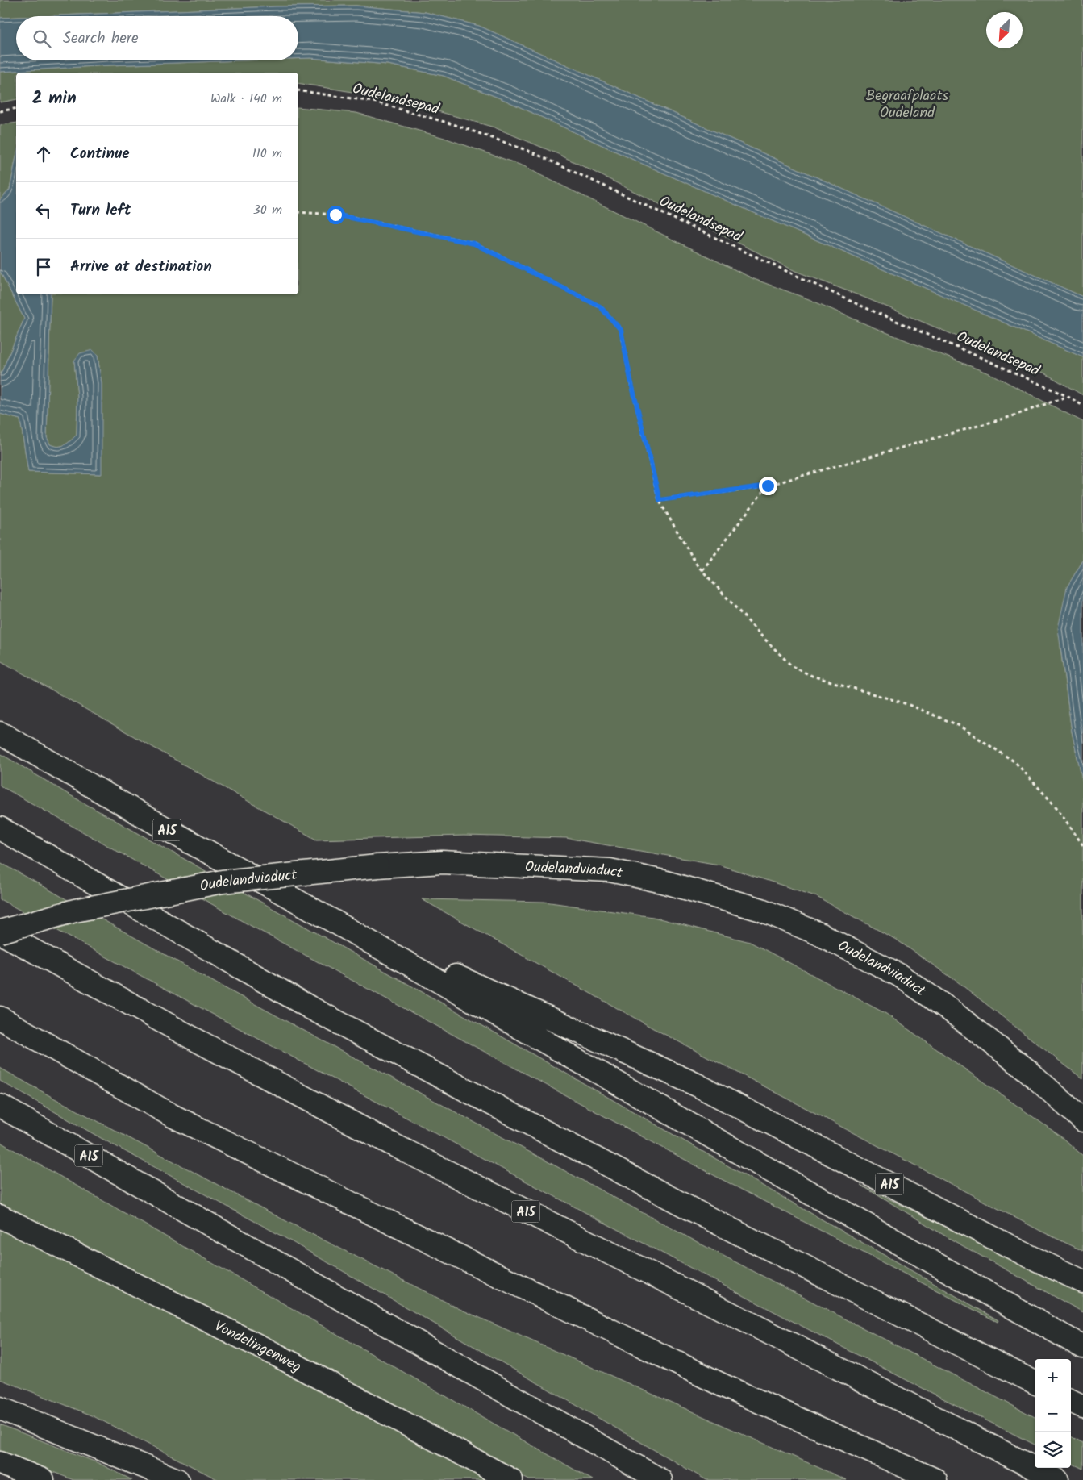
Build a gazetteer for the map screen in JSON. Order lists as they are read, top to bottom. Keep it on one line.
{"streets":{"main road":["A15","Oudelandviaduct","Vondelingenweg"],"path":["Oudelandsepad"]},"crossings":[["A15","Oudelandviaduct"]],"parks":["Begraafplaats Oudeland"],"north":"bottom left","page":{"search":"Search here","heading":["2 min","Walk · 140 m"],"list":[["Continue","110 m"],["Turn left","30 m"],"Arrive at destination"],"map_buttons":["+","−"]}}
